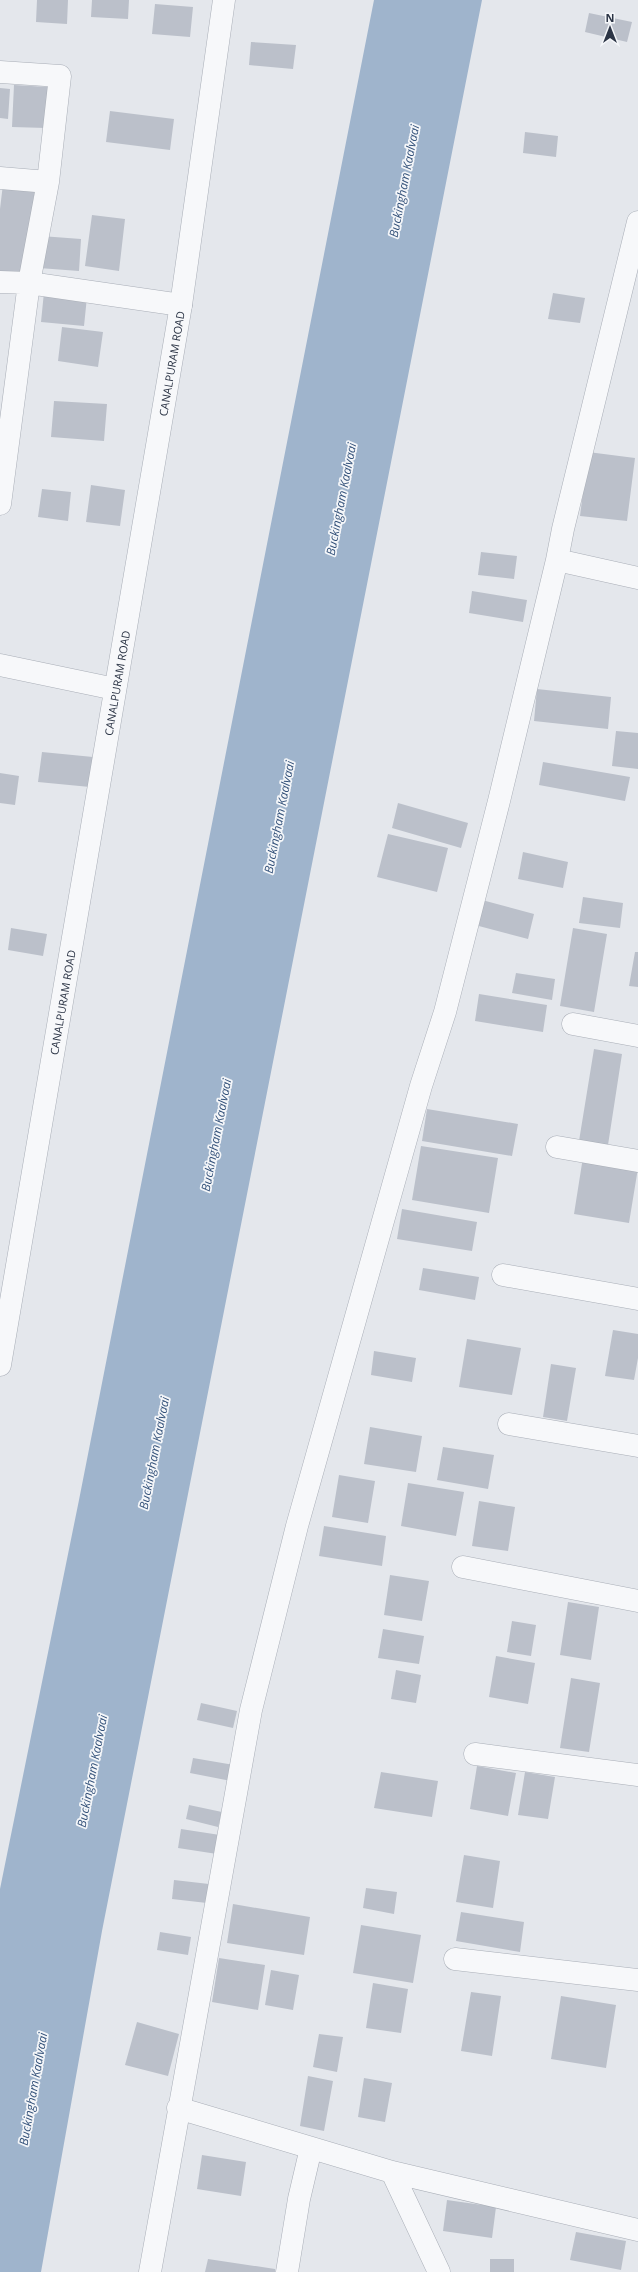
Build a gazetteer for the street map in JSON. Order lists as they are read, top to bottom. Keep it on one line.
{"streets":{"street":["CANALPURAM ROAD"]},"water":["Buckingham Kaalvaai"],"north":"top"}
